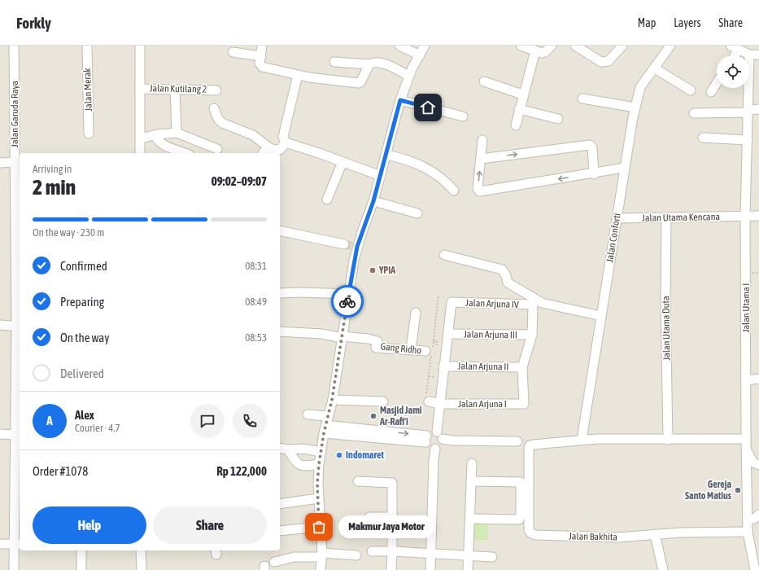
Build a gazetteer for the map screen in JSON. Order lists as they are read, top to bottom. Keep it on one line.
{"streets":{"street":["Jalan Kutilang 2","Jalan Merak","Jalan Garuda Raya","Jalan Utama Kencana","Jalan Conforti","Jalan Arjuna IV","Jalan Utama I","Jalan Utama Duta","Jalan Arjuna III","Gang Ridho","Jalan Arjuna II","Jalan Arjuna I","Jalan Bakhita"]},"crossings":[["Jalan Utama Kencana","Jalan Conforti"],["Jalan Utama Kencana","Jalan Utama I"],["Jalan Utama Kencana","Jalan Utama Duta"],["Jalan Conforti","Jalan Bakhita"],["Jalan Arjuna IV","Jalan Arjuna III"],["Jalan Utama I","Jalan Bakhita"],["Jalan Arjuna II","Jalan Arjuna I"]],"places":["YPIA","Masjid Jami Ar-Rafi'i","Indomaret","Gereja Santo Matius","Makmur Jaya Motor"],"page":{"header":"Forkly","nav":["Map","Layers","Share"],"heading":["2 min","Arriving in","09:02–09:07"],"panel":["Alex","Courier · 4.7","Order #1078","Rp 122,000"],"bar":"On the way · 230 m","list":[["Confirmed","08:31"],["Preparing","08:49"],["On the way","08:53"],"Delivered"],"round":"A","buttons":["Help","Share"],"bubble":"Makmur Jaya Motor"}}
